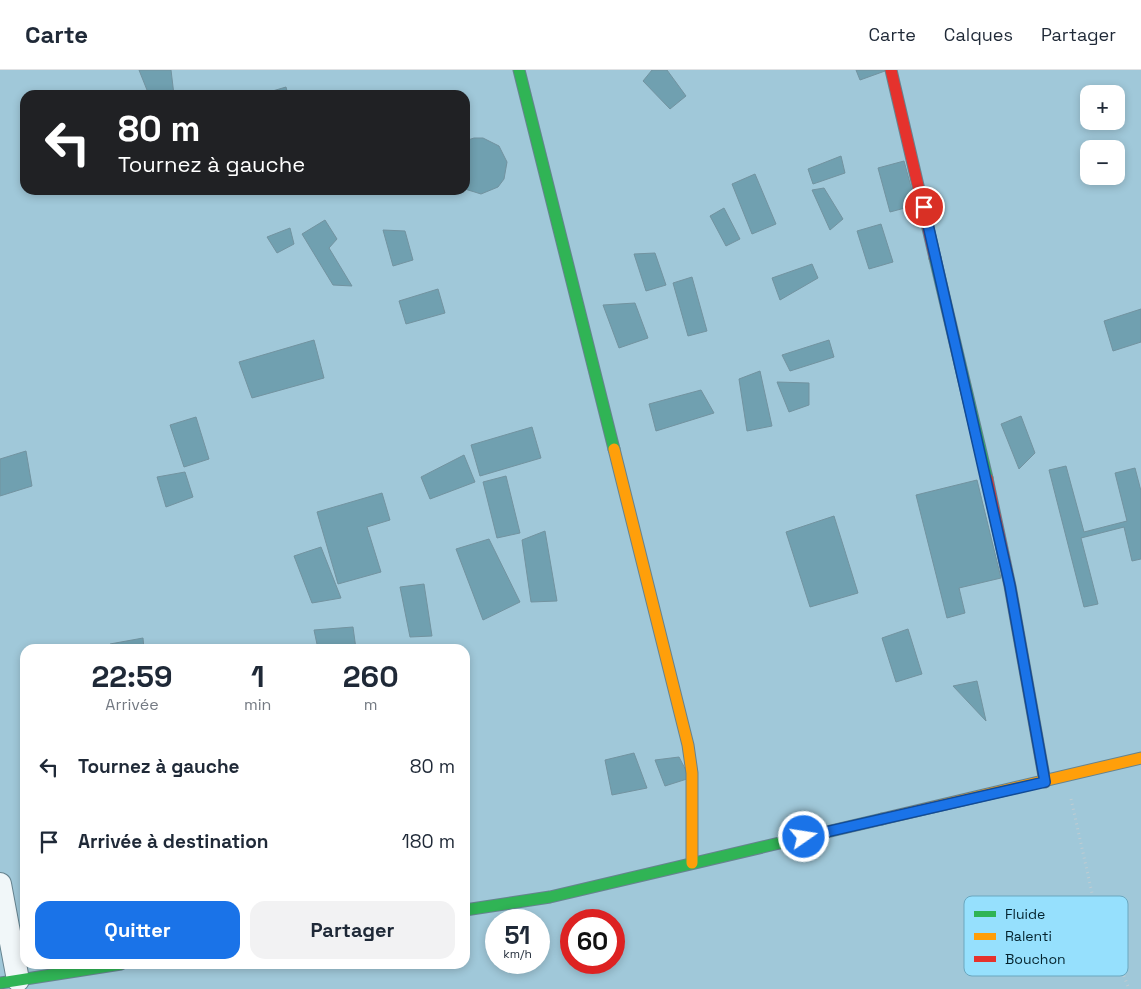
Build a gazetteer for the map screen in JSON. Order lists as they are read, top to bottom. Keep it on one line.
{"legend":["Fluide","Ralenti","Bouchon"],"page":{"header":"Carte","nav":["Carte","Calques","Partager"],"map_buttons":["+","−"],"turn":["80 m","Tournez à gauche"],"eta":["22:59","Arrivée","1","min","260","m"],"list":[{"name":"Tournez à gauche","value":"80 m"},{"name":"Arrivée à destination","value":"180 m"}],"buttons":["Quitter","Partager"],"speed":"51 km/h","limit":"60"}}
